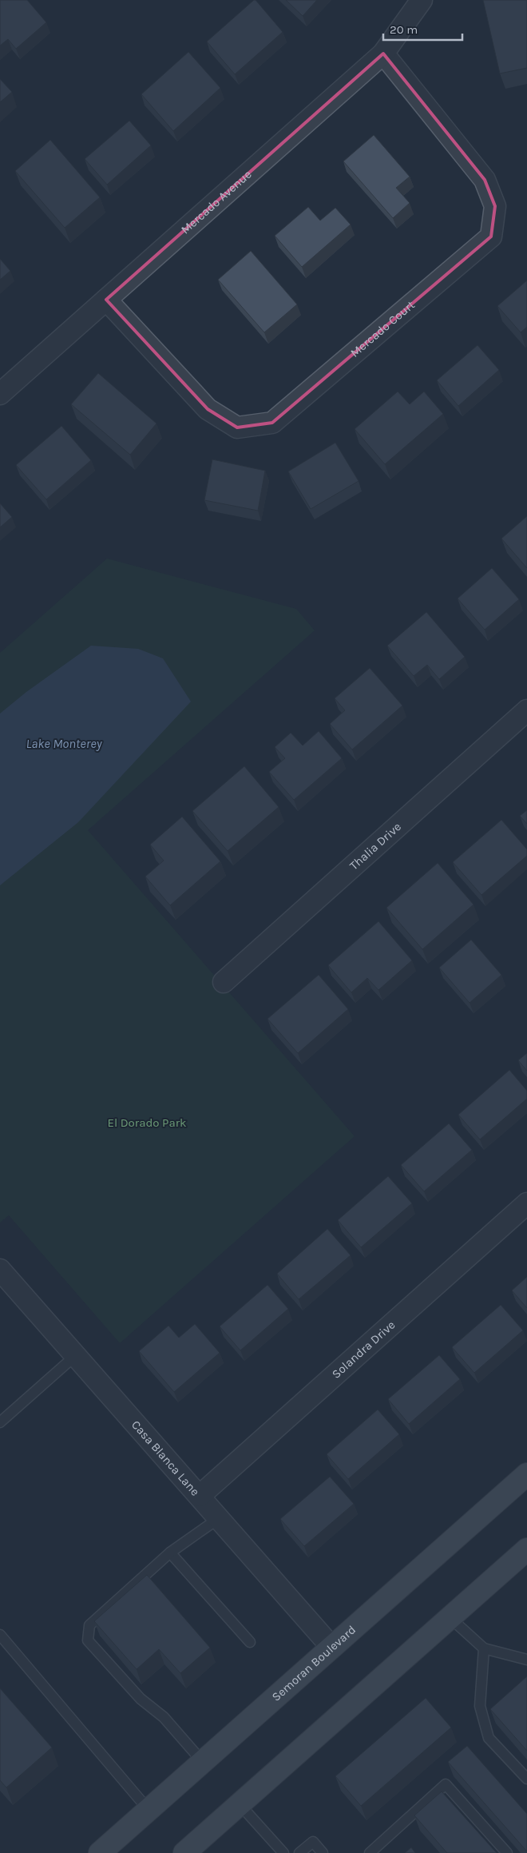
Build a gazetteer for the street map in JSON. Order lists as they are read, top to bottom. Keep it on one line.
{"streets":{"main road":["Semoran Boulevard"],"street":["Mercado Avenue","Mercado Court","Thalia Drive","Solandra Drive","Casa Blanca Lane"]},"crossings":[["Mercado Avenue","Mercado Court"],["Solandra Drive","Casa Blanca Lane"],["Casa Blanca Lane","Semoran Boulevard"]],"water":["Lake Monterey"],"parks":["El Dorado Park"],"scale_bar":"20 m"}
